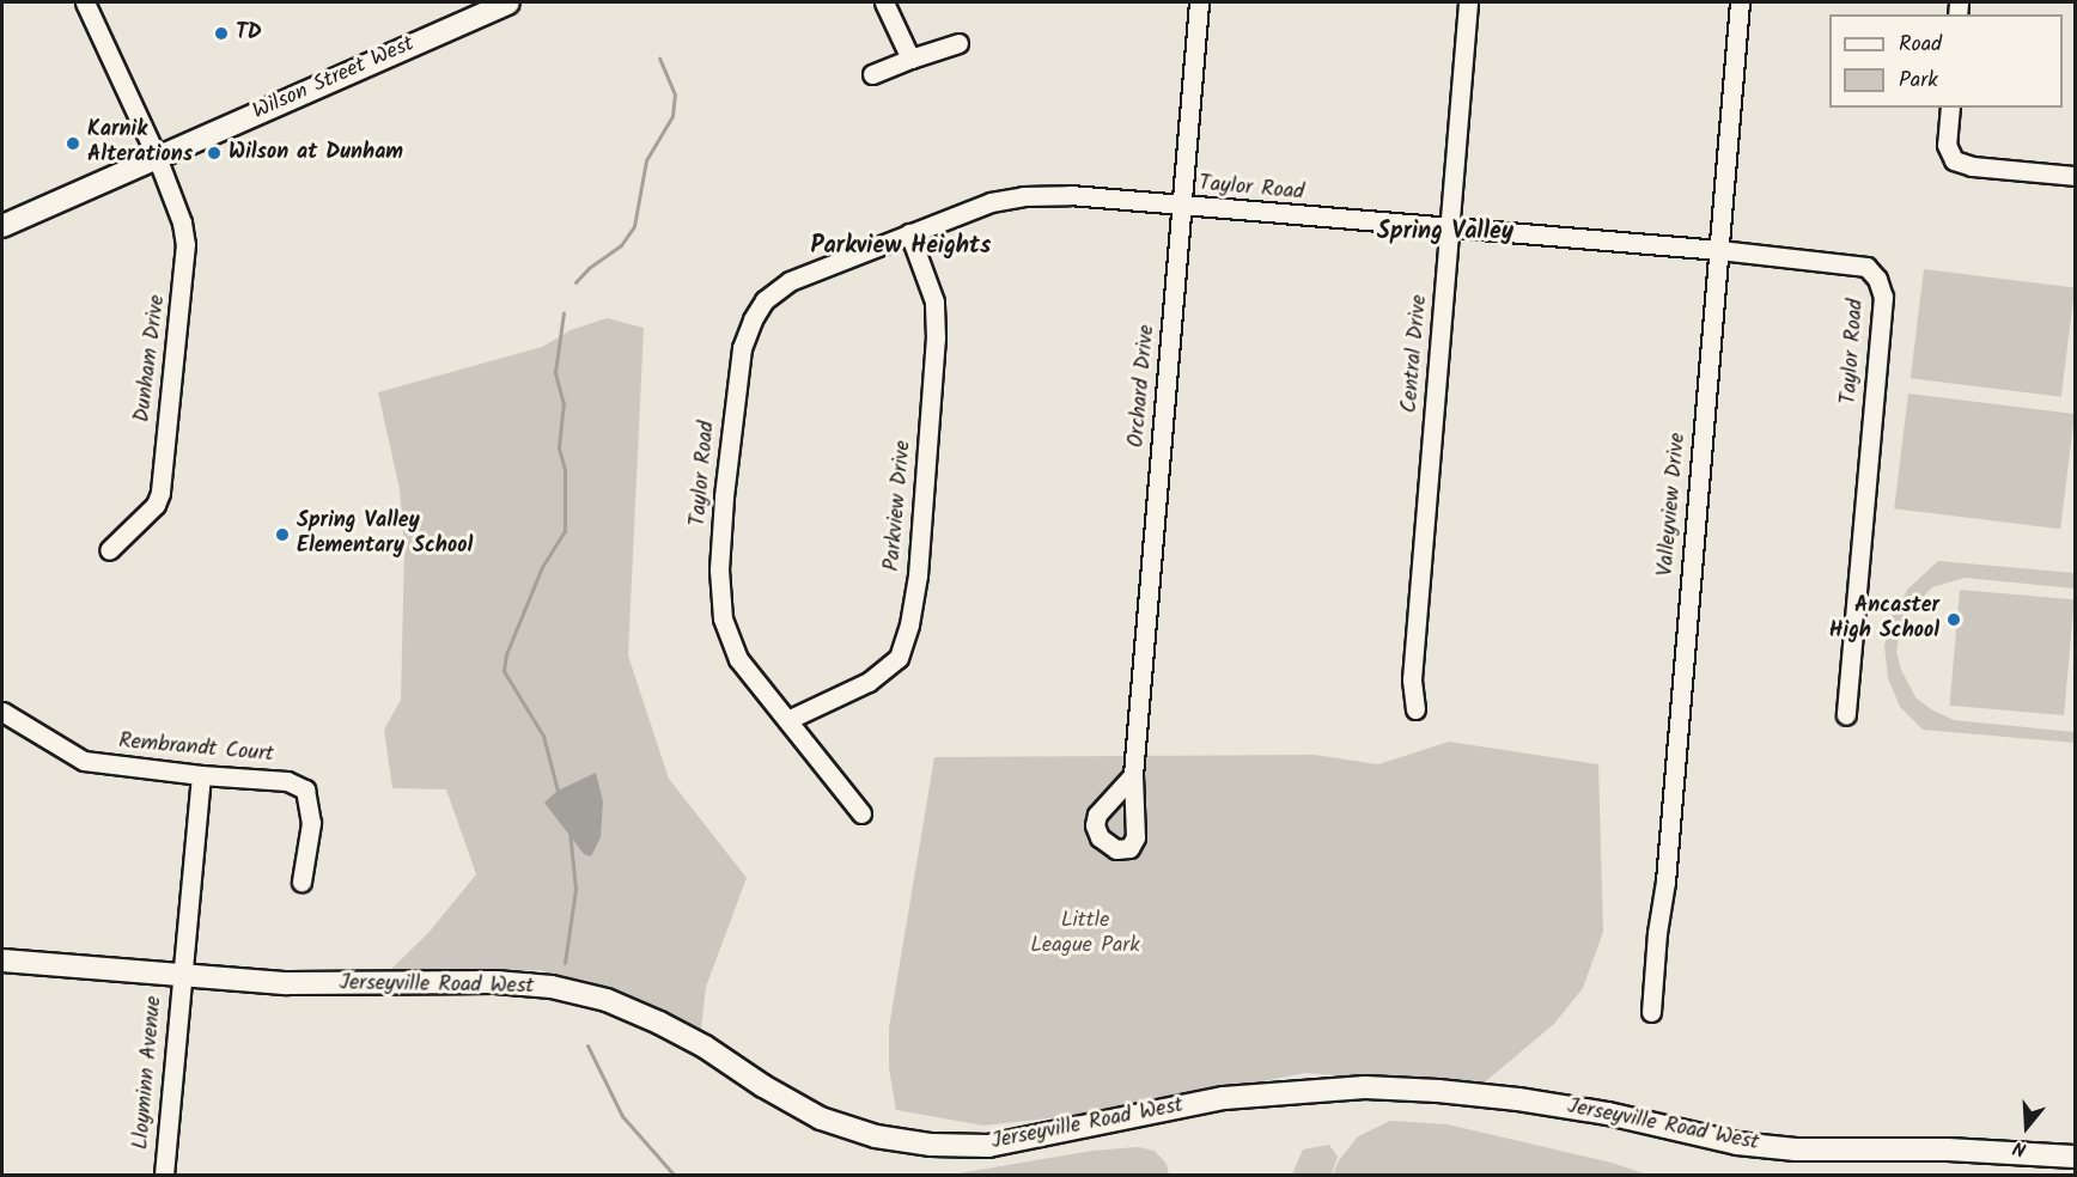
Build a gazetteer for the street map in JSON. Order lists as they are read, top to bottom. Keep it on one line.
{"streets":{"main road":["Wilson Street West","Jerseyville Road West"],"street":["Taylor Road","Central Drive","Dunham Drive","Orchard Drive","Valleyview Drive","Parkview Drive","Rembrandt Court","Lloyminn Avenue"]},"crossings":[["Wilson Street West","Dunham Drive"],["Taylor Road","Central Drive"],["Taylor Road","Orchard Drive"],["Taylor Road","Valleyview Drive"],["Taylor Road","Parkview Drive"],["Rembrandt Court","Lloyminn Avenue"],["Jerseyville Road West","Lloyminn Avenue"]],"districts":["Spring Valley","Parkview Heights"],"parks":["Little League Park"],"places":["TD","Karnik Alterations","Wilson at Dunham","Spring Valley Elementary School","Ancaster High School"],"legend":["Road","Park"],"north":"bottom"}
